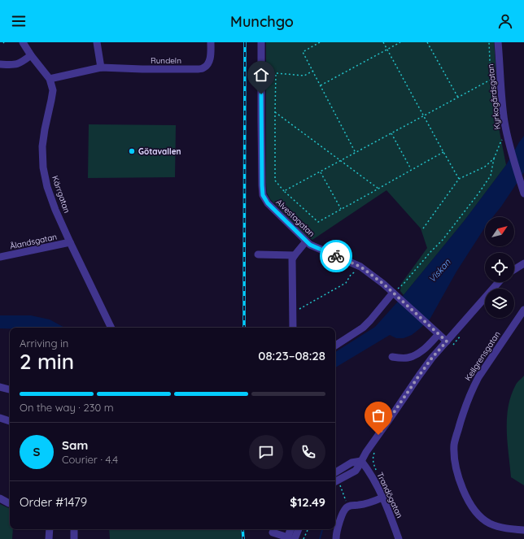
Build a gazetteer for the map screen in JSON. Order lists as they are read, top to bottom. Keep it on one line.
{"streets":{"street":["Rundeln","Kyrkogårdsgatan","Kärrgatan","Alvestagatan","Ålandsgatan","Kellgrensgatan","Trandögatan"]},"crossings":[["Rundeln","Kärrgatan"],["Kärrgatan","Ålandsgatan"]],"water":["Viskan"],"places":["Götavallen"],"north":"top right","page":{"header":"Munchgo","heading":["2 min","Arriving in","08:23–08:28"],"panel":["Sam","Courier · 4.4","Order #1479","$12.49"],"bar":"On the way · 230 m","round":"S"}}
